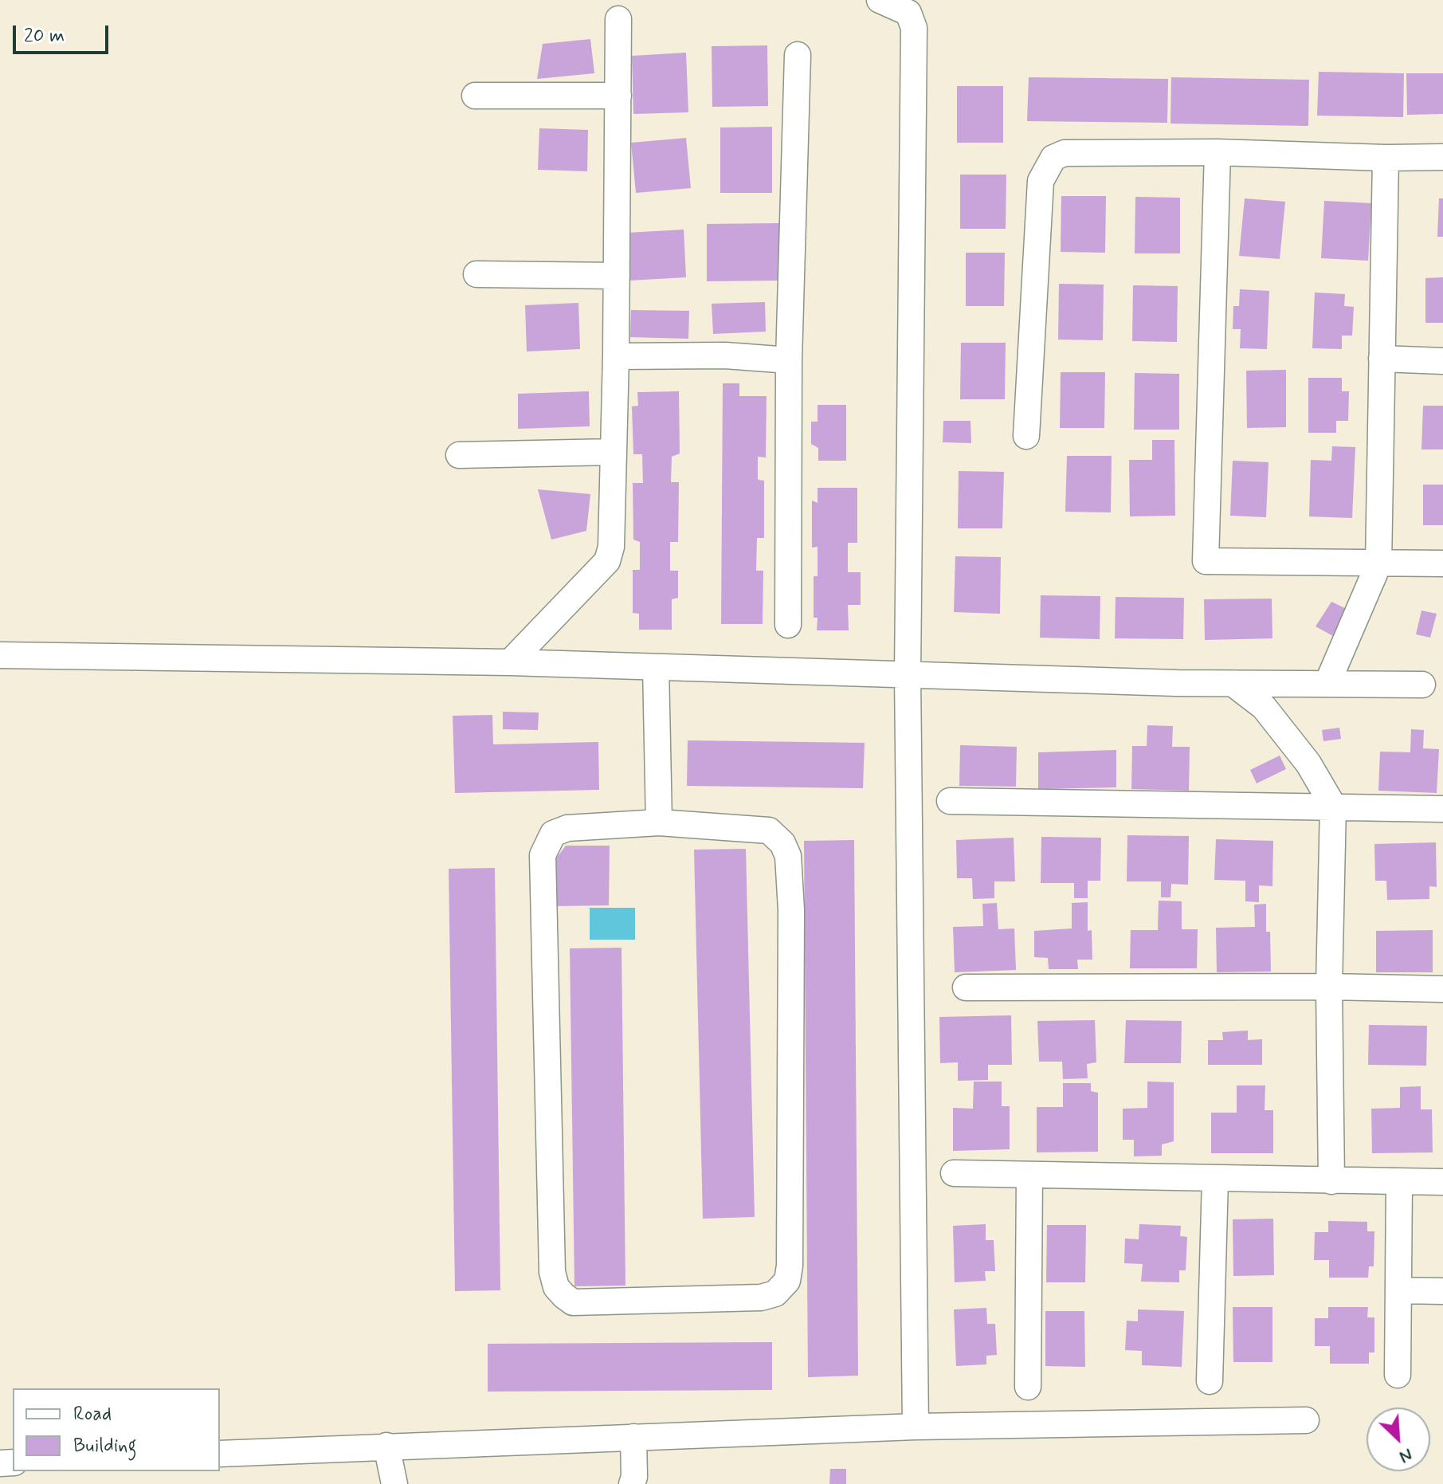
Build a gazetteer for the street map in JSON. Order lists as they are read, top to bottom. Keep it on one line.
{"legend":["Road","Building"],"scale_bar":"20 m","north":"bottom right"}
